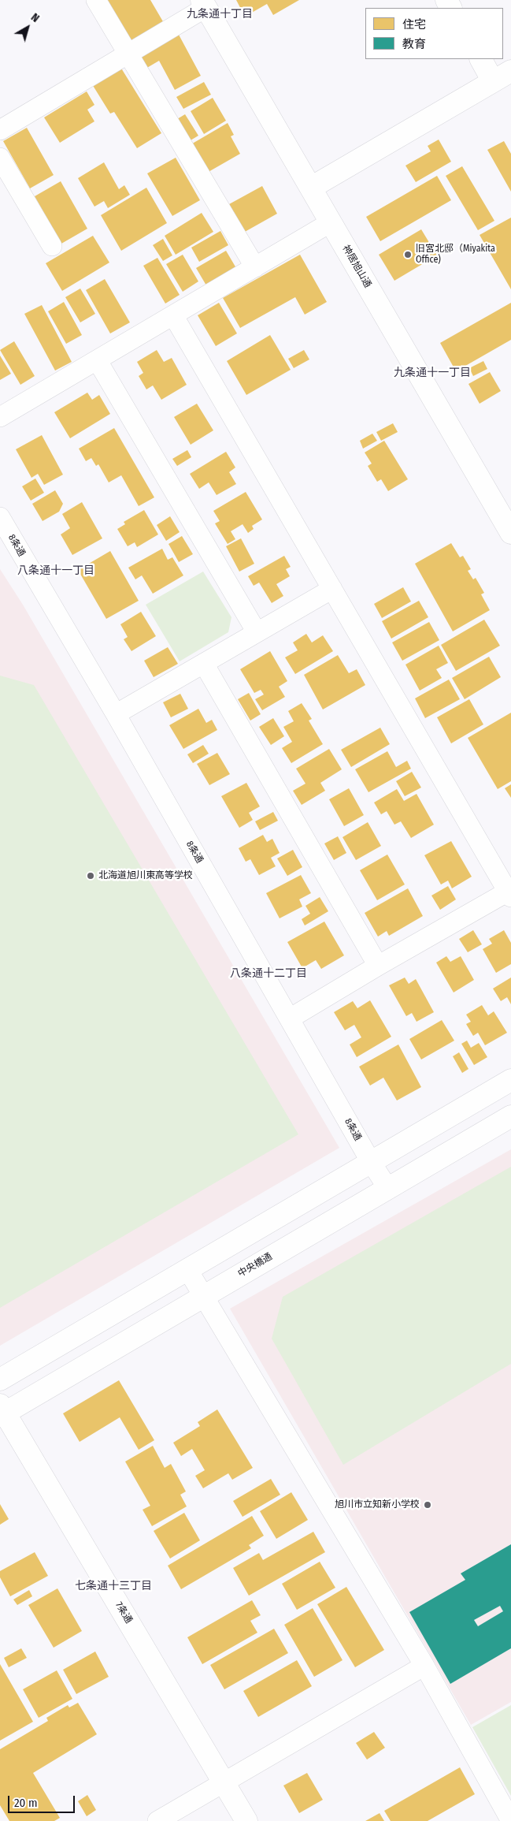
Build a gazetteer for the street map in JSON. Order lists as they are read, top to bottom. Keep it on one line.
{"streets":{"street":["神居旭山通","8条通","中央橋通","7条通"]},"crossings":[["8条通","中央橋通"],["中央橋通","7条通"]],"districts":["九条通十丁目","九条通十一丁目","八条通十一丁目","八条通十二丁目","七条通十三丁目"],"places":["旧宮北邸（Miyakita Office)","北海道旭川東高等学校","旭川市立知新小学校"],"legend":["住宅","教育"],"scale_bar":"20 m","north":"top right"}
